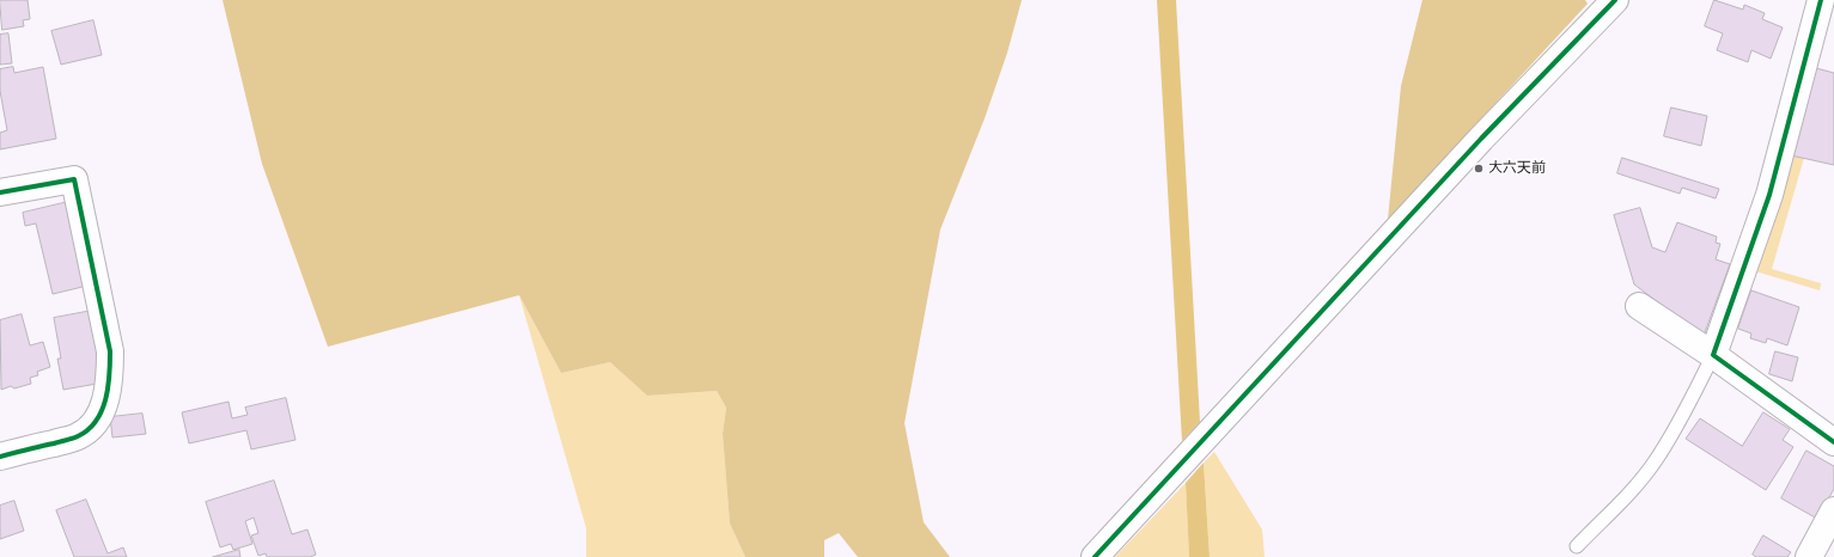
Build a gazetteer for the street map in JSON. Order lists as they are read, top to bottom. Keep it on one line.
{"places":["大六天前"]}
